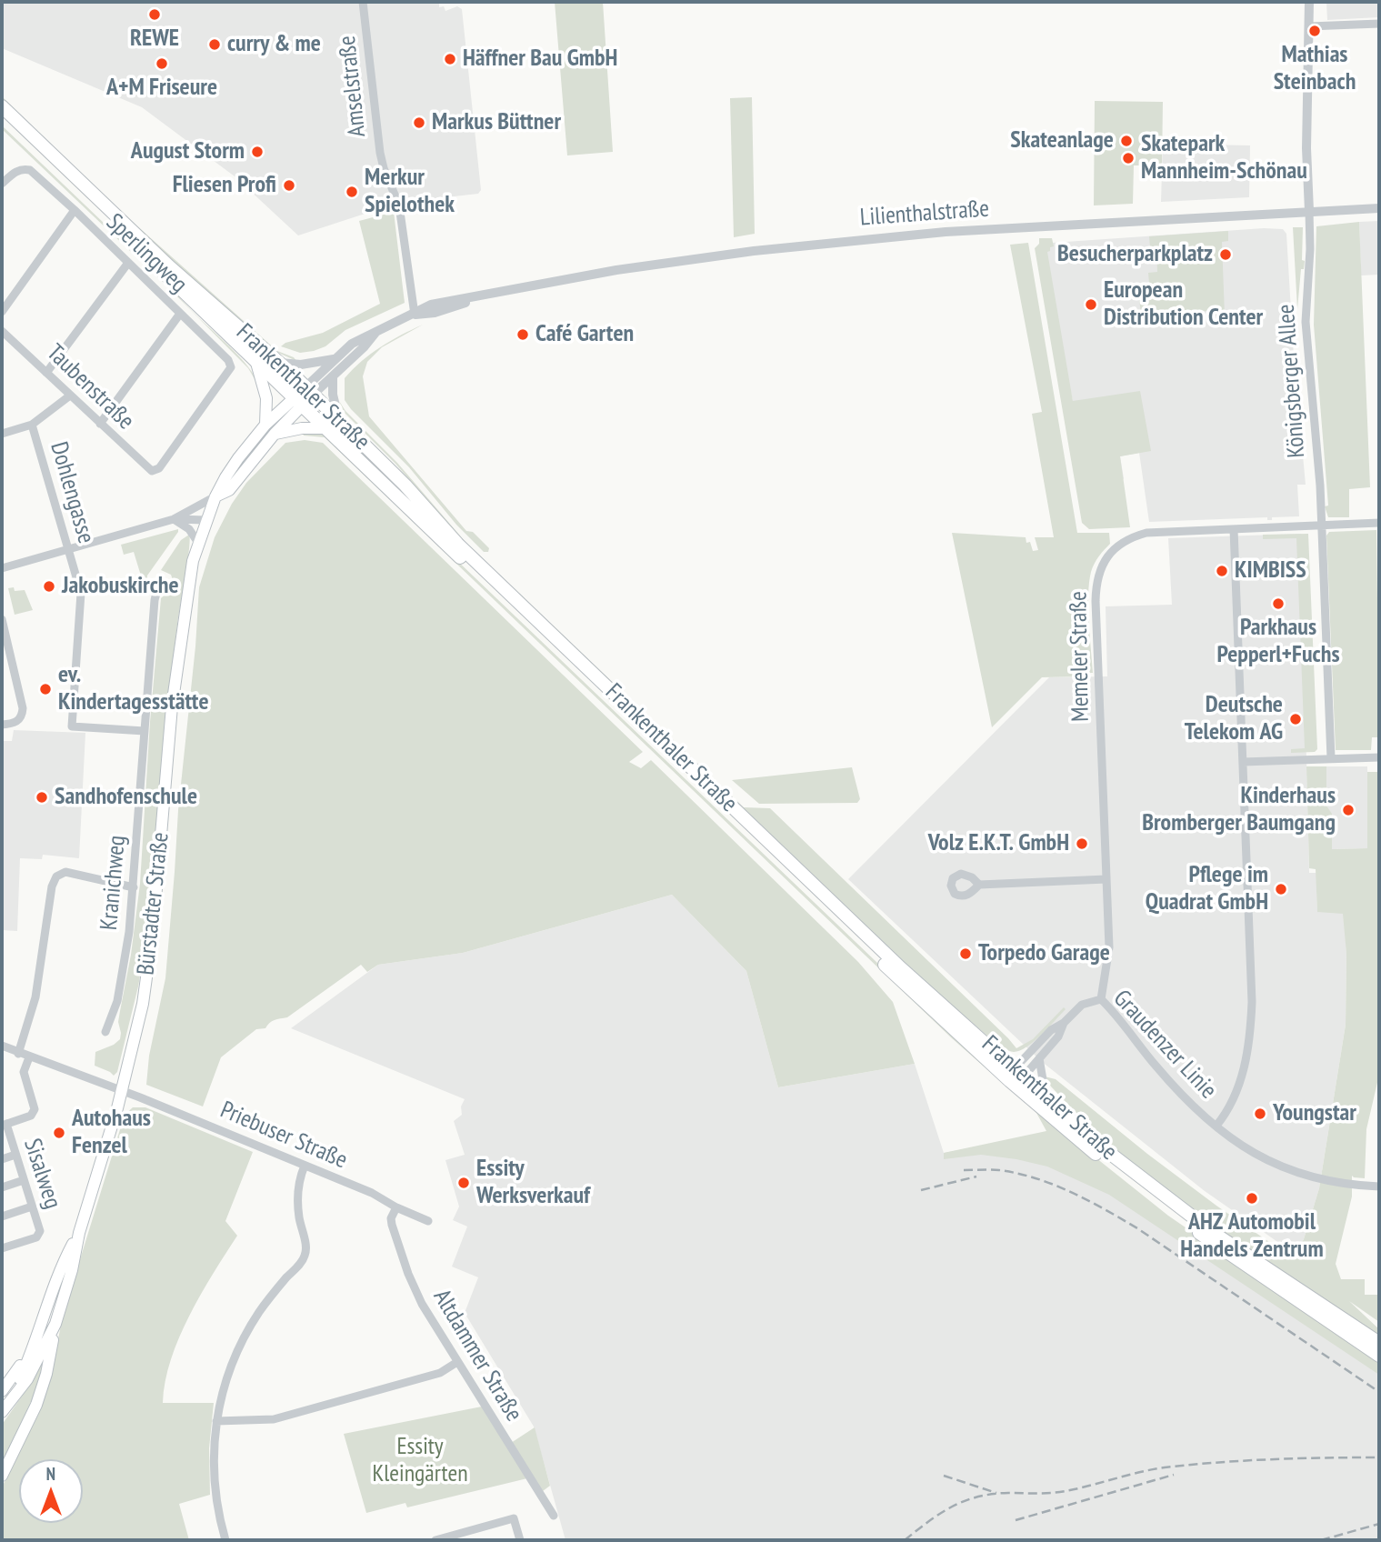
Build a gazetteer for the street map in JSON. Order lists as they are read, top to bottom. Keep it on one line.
{"streets":{"main road":["Frankenthaler Straße","Bürstadter Straße"],"street":["Amselstraße","Lilienthalstraße","Sperlingweg","Königsberger Allee","Taubenstraße","Dohlengasse","Memeler Straße","Kranichweg","Graudenzer Linie","Priebuser Straße","Sisalweg","Altdammer Straße"]},"crossings":[["Amselstraße","Lilienthalstraße"],["Lilienthalstraße","Königsberger Allee"],["Lilienthalstraße","Frankenthaler Straße"],["Sperlingweg","Taubenstraße"],["Königsberger Allee","Memeler Straße"],["Frankenthaler Straße","Bürstadter Straße"],["Frankenthaler Straße","Graudenzer Linie"],["Dohlengasse","Kranichweg"],["Memeler Straße","Graudenzer Linie"],["Bürstadter Straße","Priebuser Straße"],["Priebuser Straße","Altdammer Straße"]],"parks":["Essity Kleingärten"],"places":["REWE","Mathias Steinbach","curry & me","Häffner Bau GmbH","A+M Friseure","Markus Büttner","Skateanlage","August Storm","Skatepark Mannheim-Schönau","Fliesen Profi","Merkur Spielothek","Besucherparkplatz","European Distribution Center","Café Garten","KIMBISS","Jakobuskirche","Parkhaus Pepperl+Fuchs","ev. Kindertagesstätte","Deutsche Telekom AG","Sandhofenschule","Kinderhaus Bromberger Baumgang","Volz E.K.T. GmbH","Pflege im Quadrat GmbH","Torpedo Garage","Youngstar","Autohaus Fenzel","Essity Werksverkauf","AHZ Automobil Handels Zentrum"],"north":"top"}
